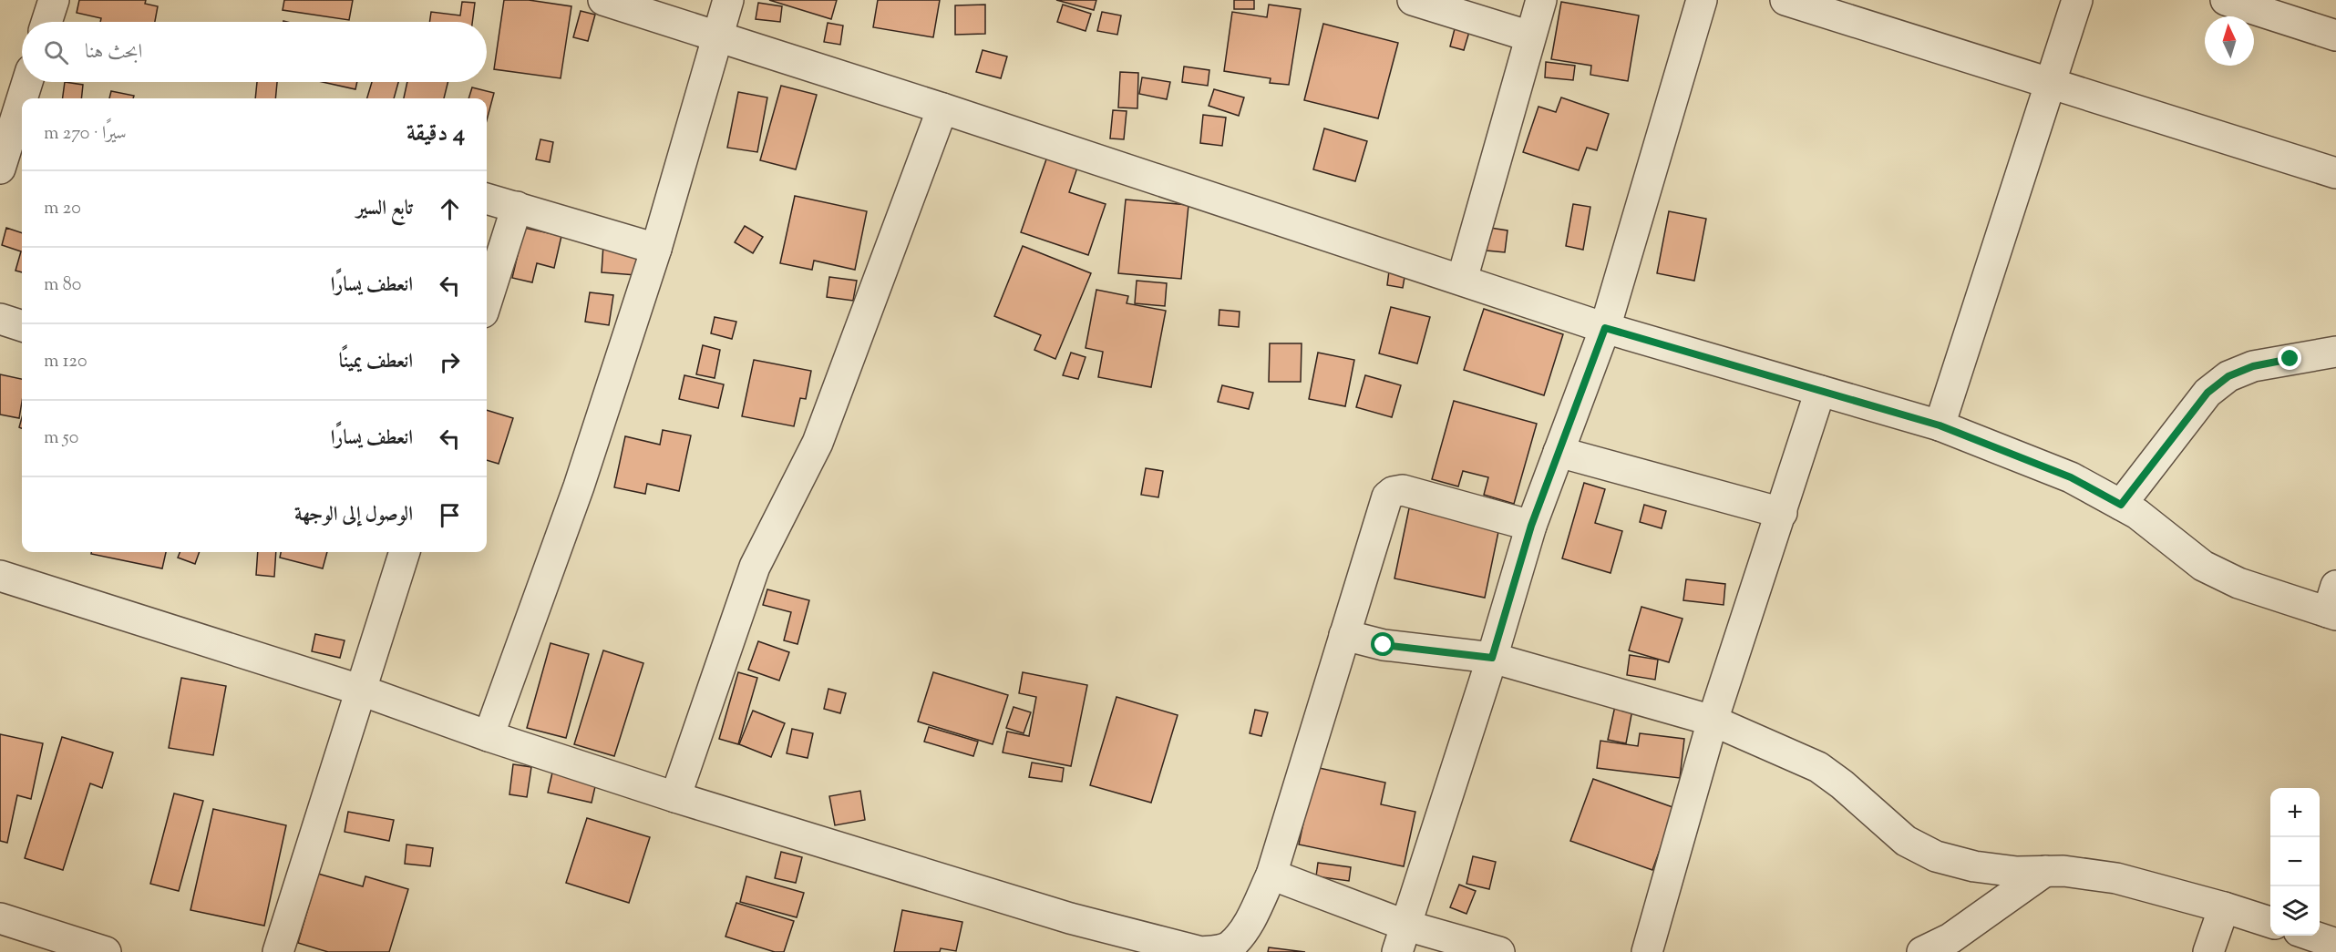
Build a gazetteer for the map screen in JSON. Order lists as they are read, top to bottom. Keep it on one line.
{"north":"top","page":{"search":"ابحث هنا","heading":["4 دقيقة","سيرًا · 270 m"],"list":[["تابع السير","20 m"],["انعطف يسارًا","80 m"],["انعطف يمينًا","120 m"],["انعطف يسارًا","50 m"],"الوصول إلى الوجهة"],"map_buttons":["+","−"]}}
